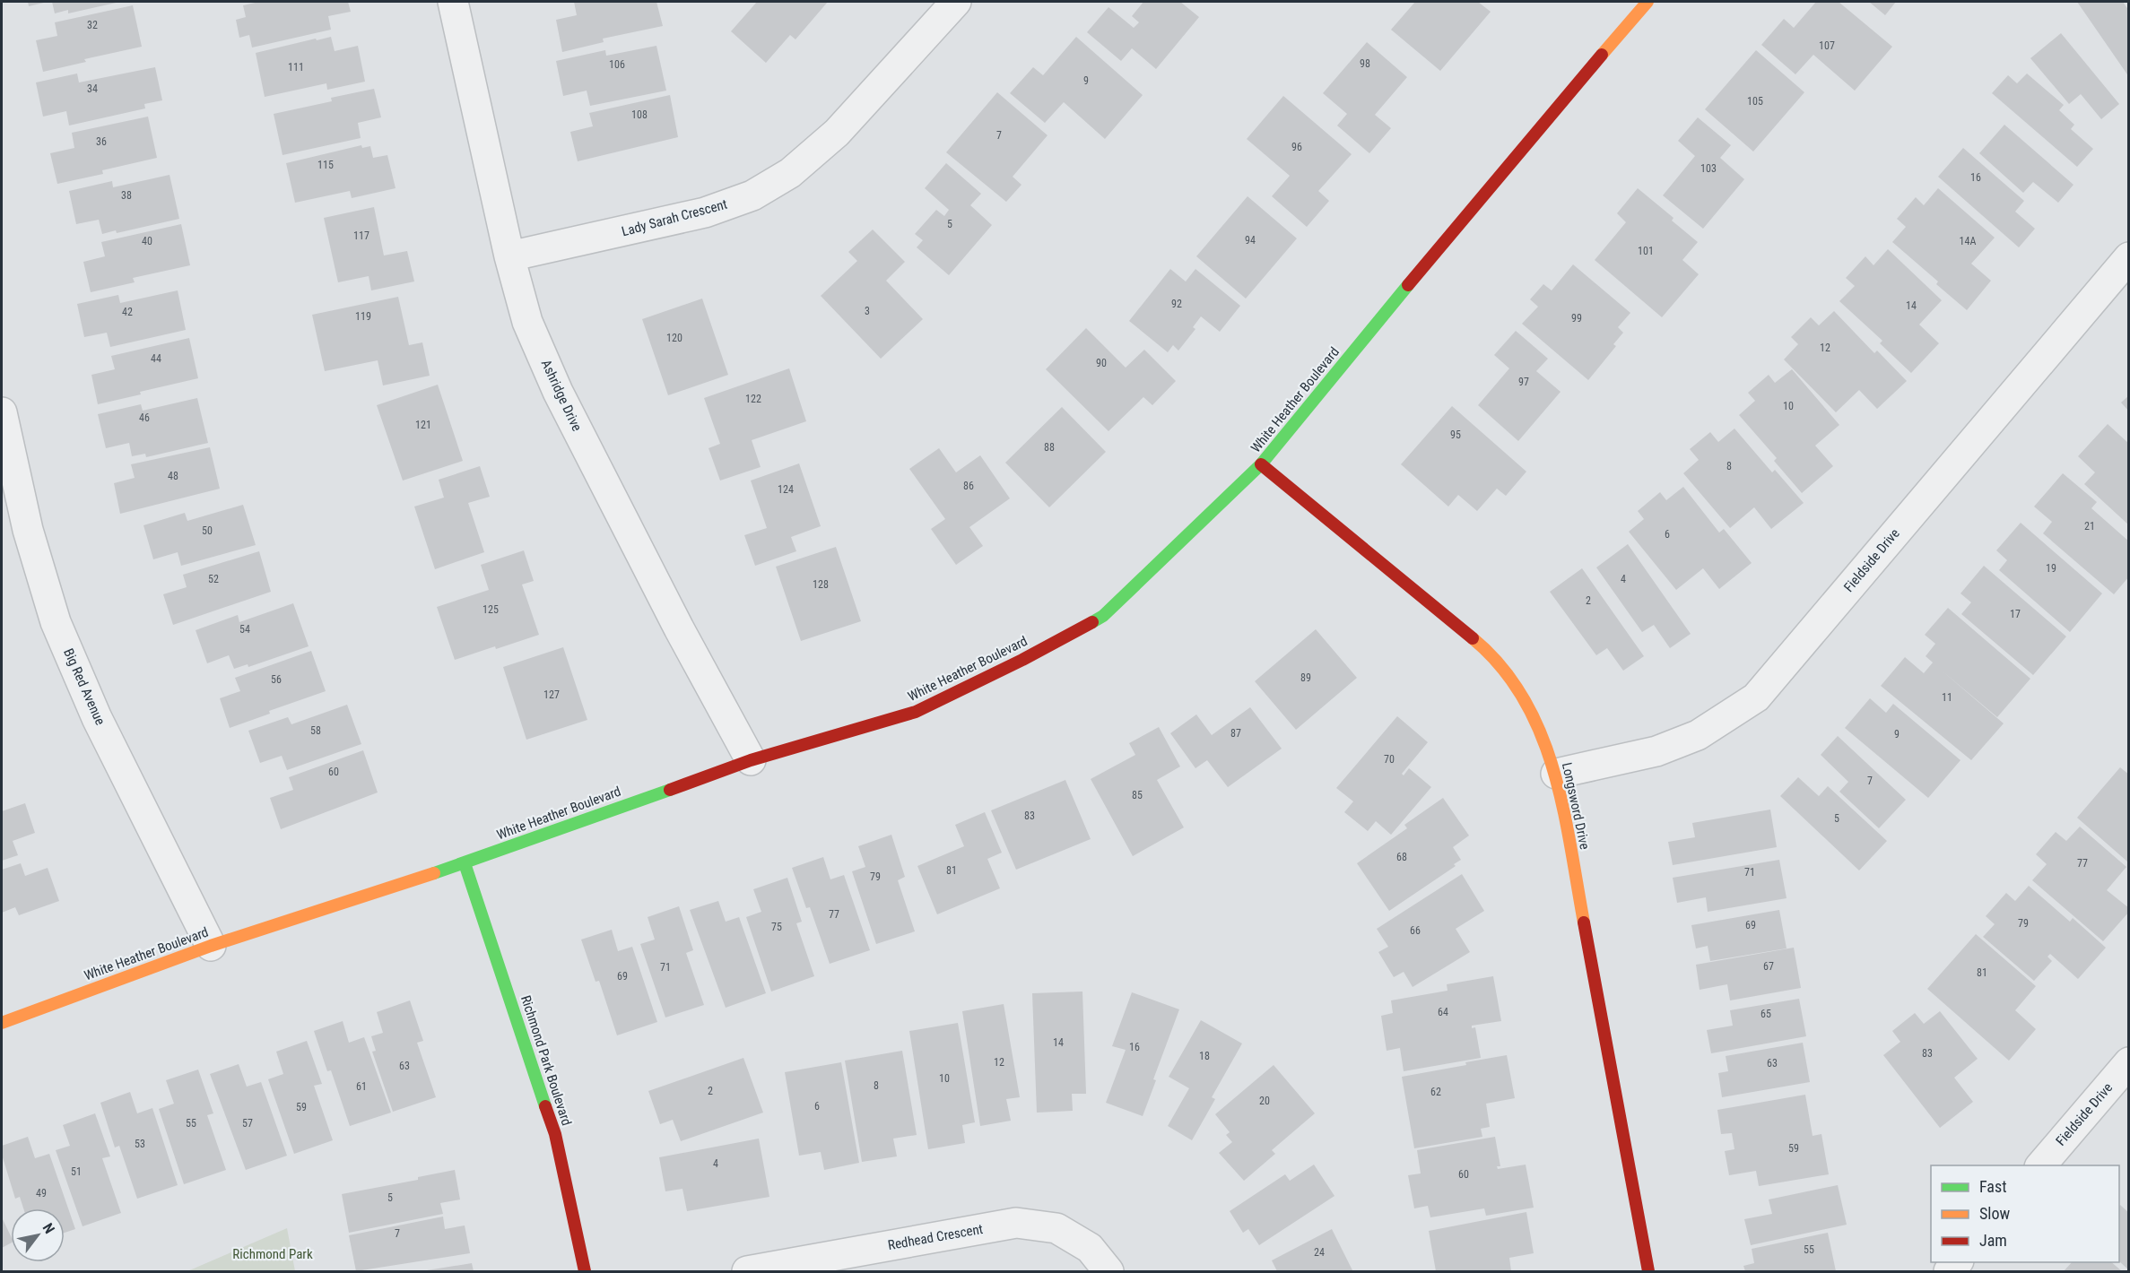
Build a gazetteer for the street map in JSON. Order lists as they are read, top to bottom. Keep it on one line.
{"streets":{"street":["Lady Sarah Crescent","Ashridge Drive","White Heather Boulevard","Fieldside Drive","Big Red Avenue","Longsword Drive","Richmond Park Boulevard","Redhead Crescent"]},"crossings":[["Lady Sarah Crescent","Ashridge Drive"],["Ashridge Drive","White Heather Boulevard"],["White Heather Boulevard","Big Red Avenue"],["White Heather Boulevard","Longsword Drive"],["White Heather Boulevard","Richmond Park Boulevard"],["Fieldside Drive","Longsword Drive"]],"parks":["Richmond Park"],"house_numbers":["32","107","98","106","111","9","34","105","108","7","36","96","115","103","16","38","5","117","94","40","14A","101","92","14","3","42","119","99","120","12","44","90","97","122","10","46","121","95","88","8","48","86","124","21","50","6","19","52","4","128","2","125","17","54","89","56","127","11","58","87","9","70","60","7","85","83","5","68","77","81","71","79","77","79","69","75","66","67","71","81","69","64","65","14","16","83","18","12","63","63","10","8","61","2","62","20","6","59","55","57","53","59","4","51","60","49","5","7","55","24"],"legend":["Fast","Slow","Jam"],"north":"top right"}
